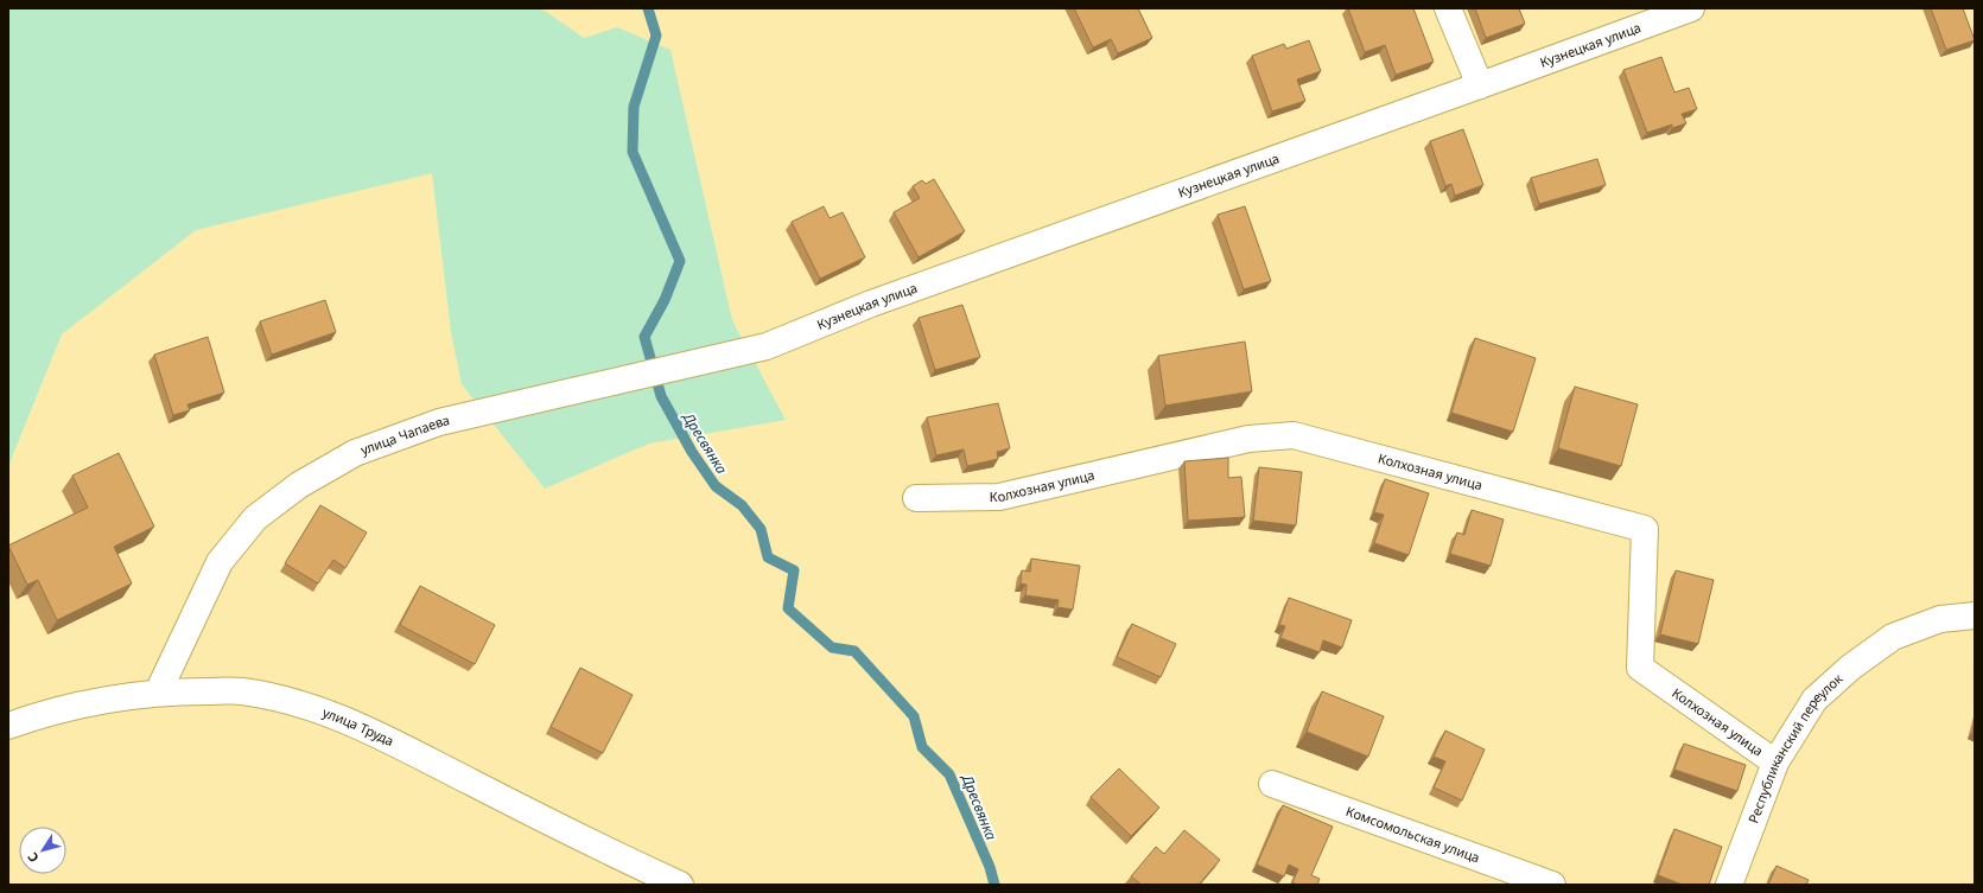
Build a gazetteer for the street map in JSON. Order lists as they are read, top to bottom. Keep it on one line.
{"streets":{"street":["Кузнецкая улица","улица Чапаева","Колхозная улица","улица Труда","Республиканский переулок","Комсомольская улица"]},"crossings":[["Кузнецкая улица","улица Чапаева"],["улица Чапаева","улица Труда"],["Колхозная улица","Республиканский переулок"]],"water":["Дресвянка"],"north":"bottom left"}
